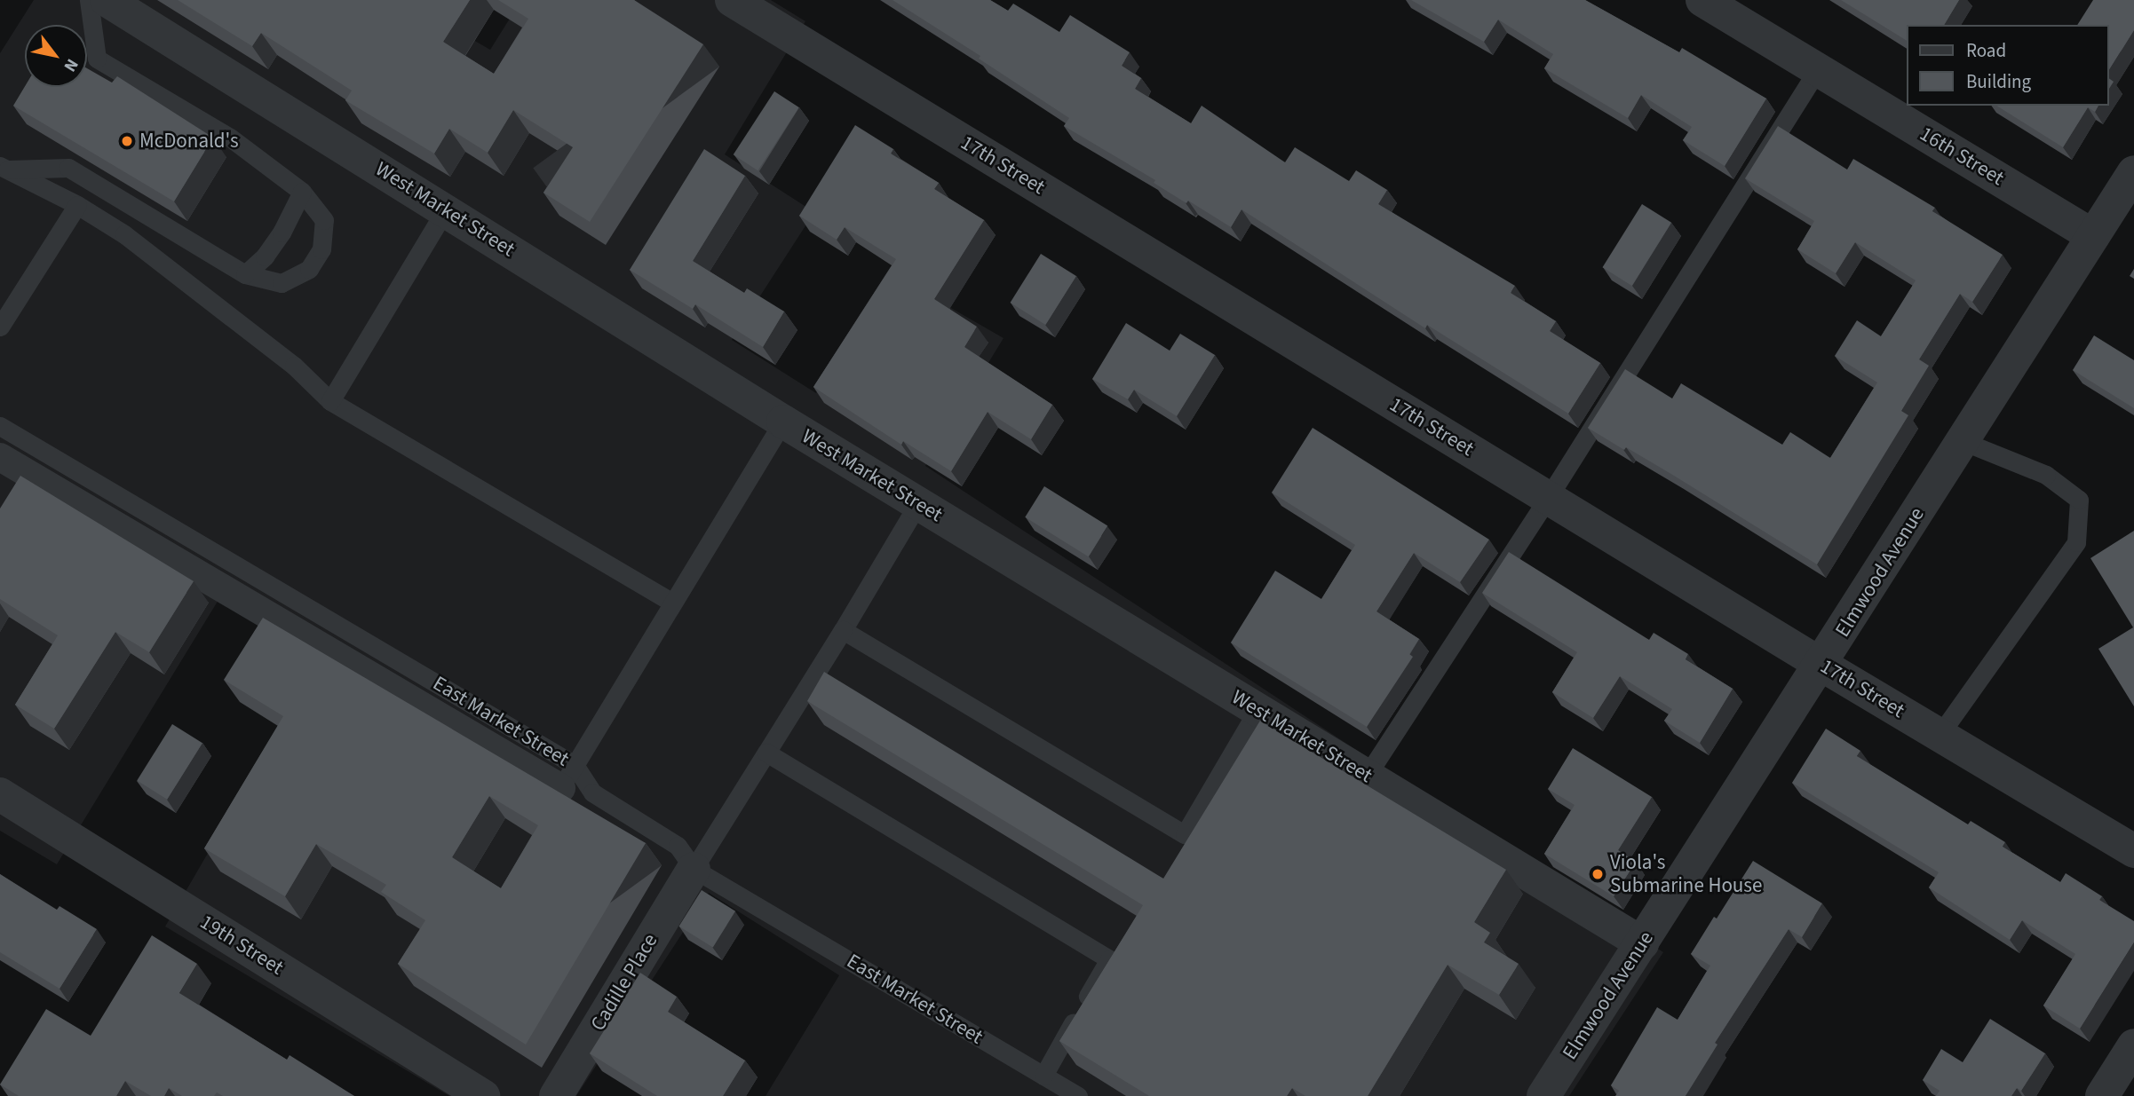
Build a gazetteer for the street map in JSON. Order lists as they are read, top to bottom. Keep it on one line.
{"streets":{"street":["16th Street","17th Street","West Market Street","Elmwood Avenue","East Market Street","19th Street","Cadille Place"]},"crossings":[["16th Street","Elmwood Avenue"],["17th Street","Elmwood Avenue"],["West Market Street","Elmwood Avenue"],["East Market Street","Cadille Place"]],"places":["McDonald's","Viola's Submarine House"],"legend":["Road","Building"],"north":"bottom right"}
